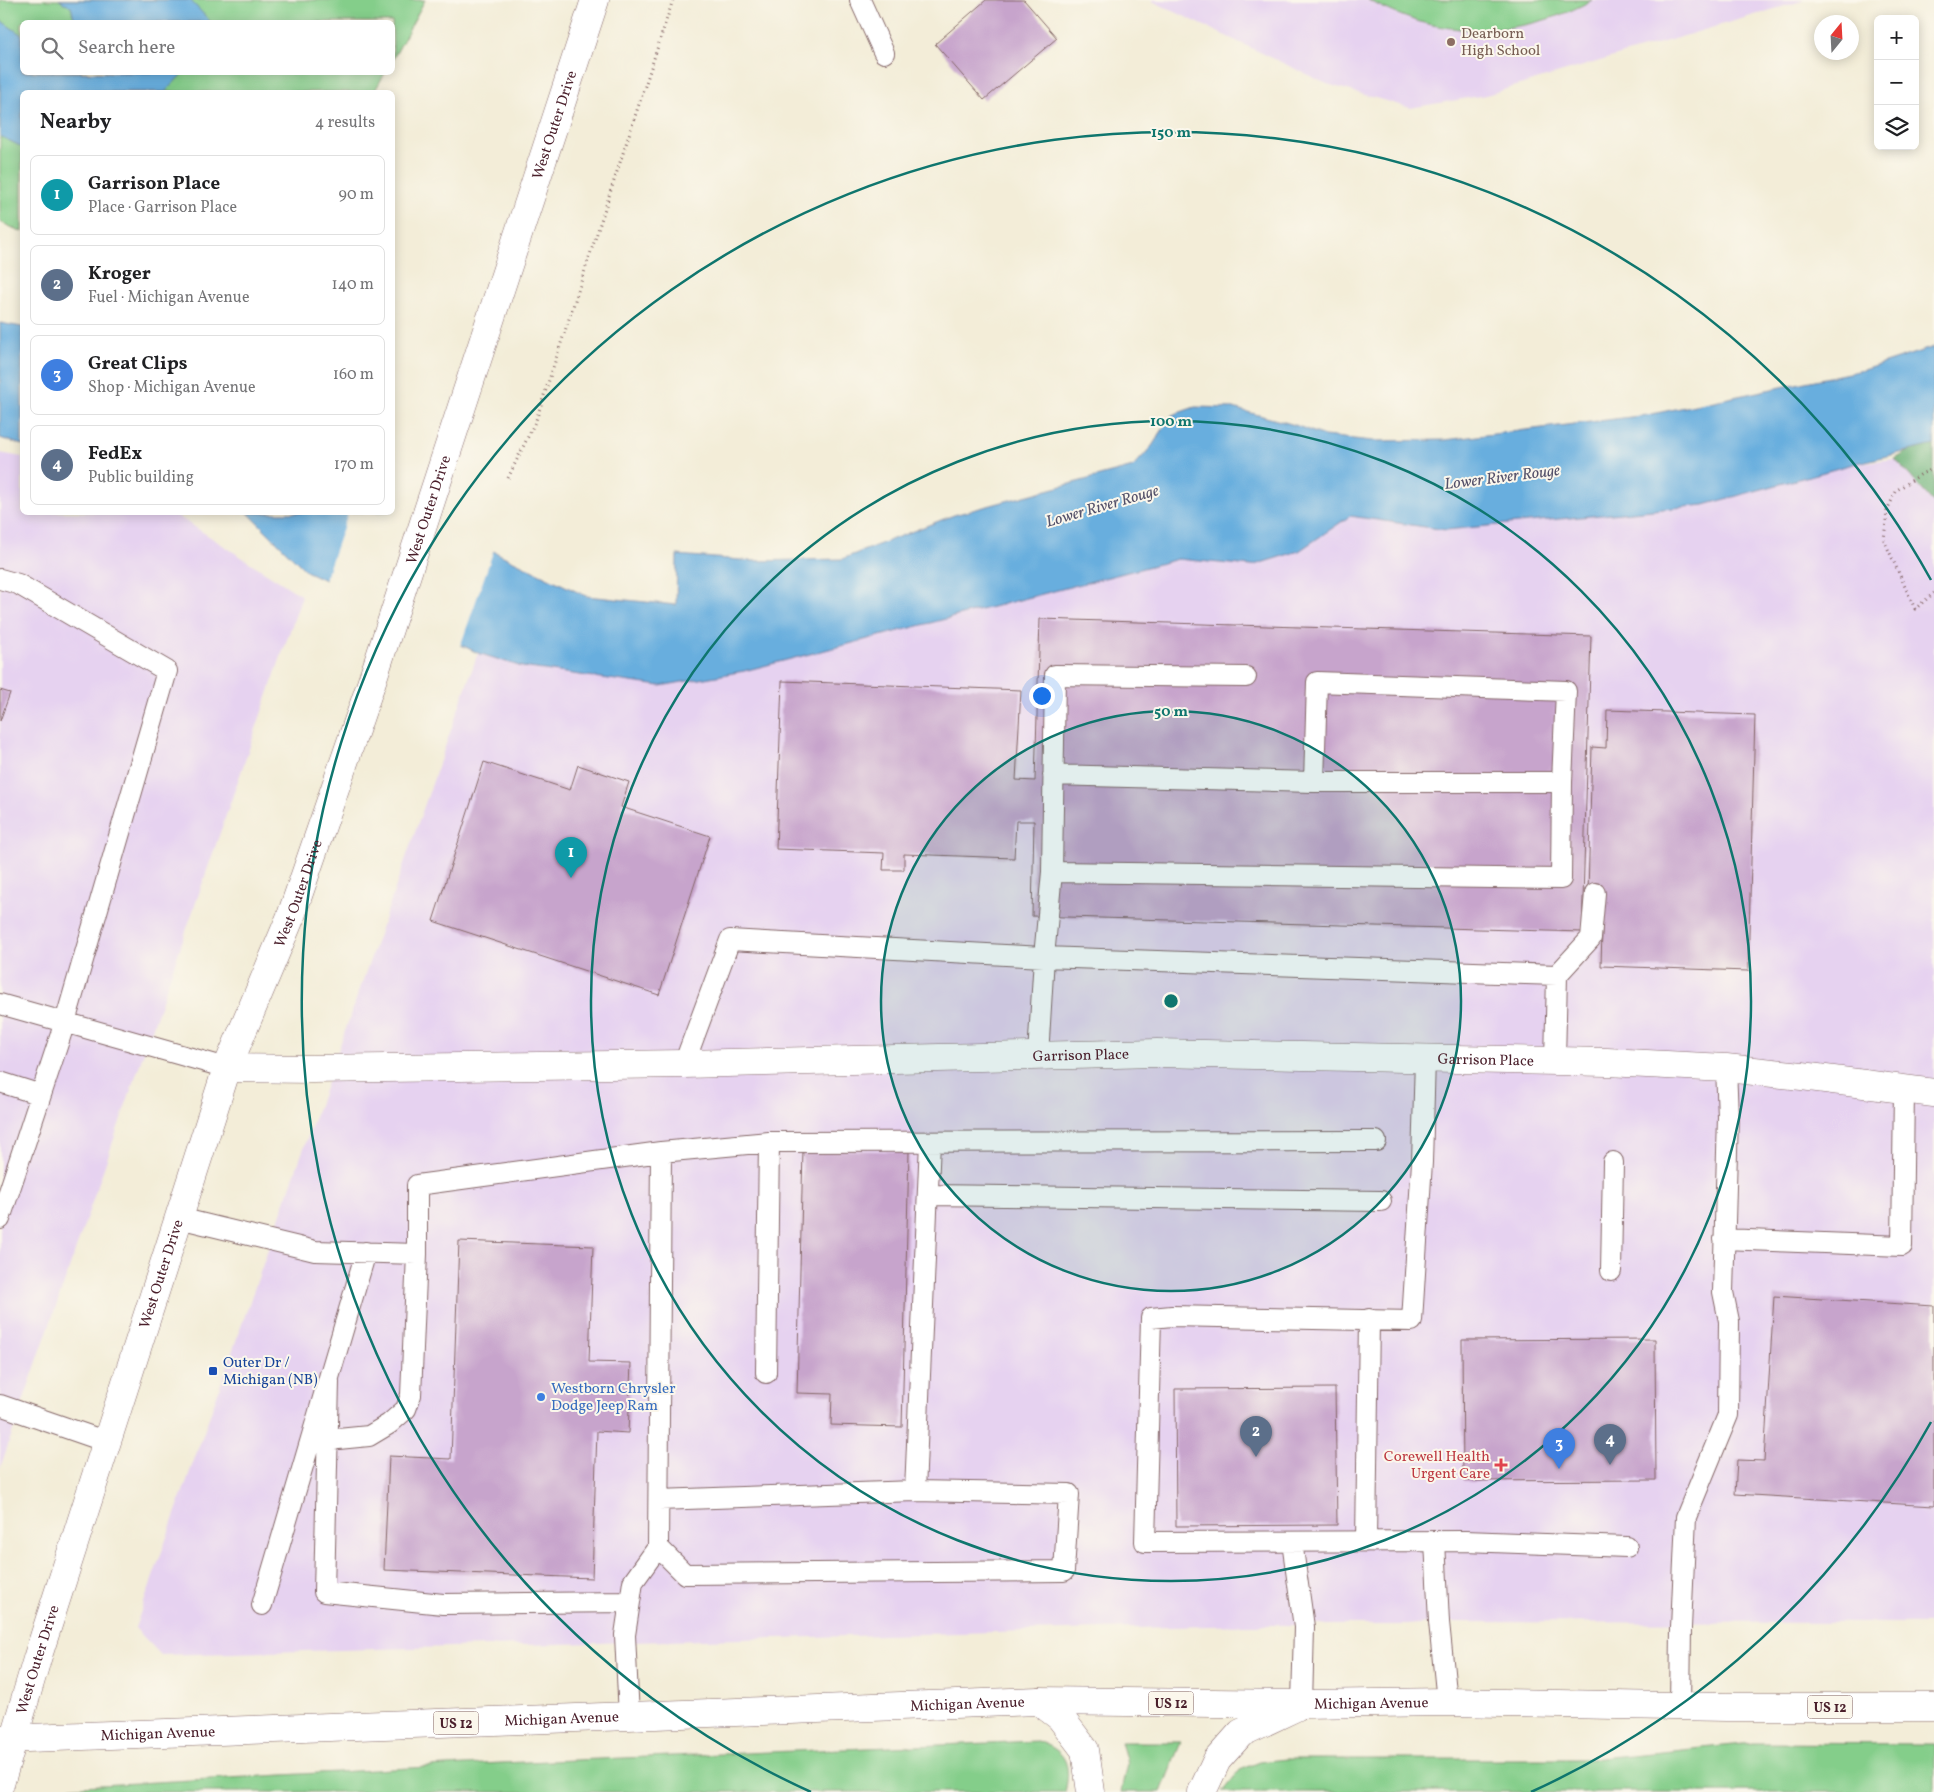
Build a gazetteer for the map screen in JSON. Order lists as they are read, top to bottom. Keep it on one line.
{"streets":{"main road":["West Outer Drive","Garrison Place","US 12","Michigan Avenue"]},"crossings":[["West Outer Drive","Garrison Place"],["West Outer Drive","Michigan Avenue"]],"water":["Lower River Rouge"],"places":{"other":["Dearborn High School","Westborn Chrysler Dodge Jeep Ram"],"transit":["Outer Dr / Michigan (NB)"],"health":["Corewell Health Urgent Care"]},"north":"top","page":{"map_buttons":["+","−"],"search":"Search here","heading":["Nearby","4 results"],"list":[{"mark":"1","name":"Garrison Place","note":"Place · Garrison Place","value":"90 m"},{"mark":"2","name":"Kroger","note":"Fuel · Michigan Avenue","value":"140 m"},{"mark":"3","name":"Great Clips","note":"Shop · Michigan Avenue","value":"160 m"},{"mark":"4","name":"FedEx","note":"Public building","value":"170 m"}],"pins":["1","2","4","3"]},"rings":["150 m","100 m","50 m"]}
